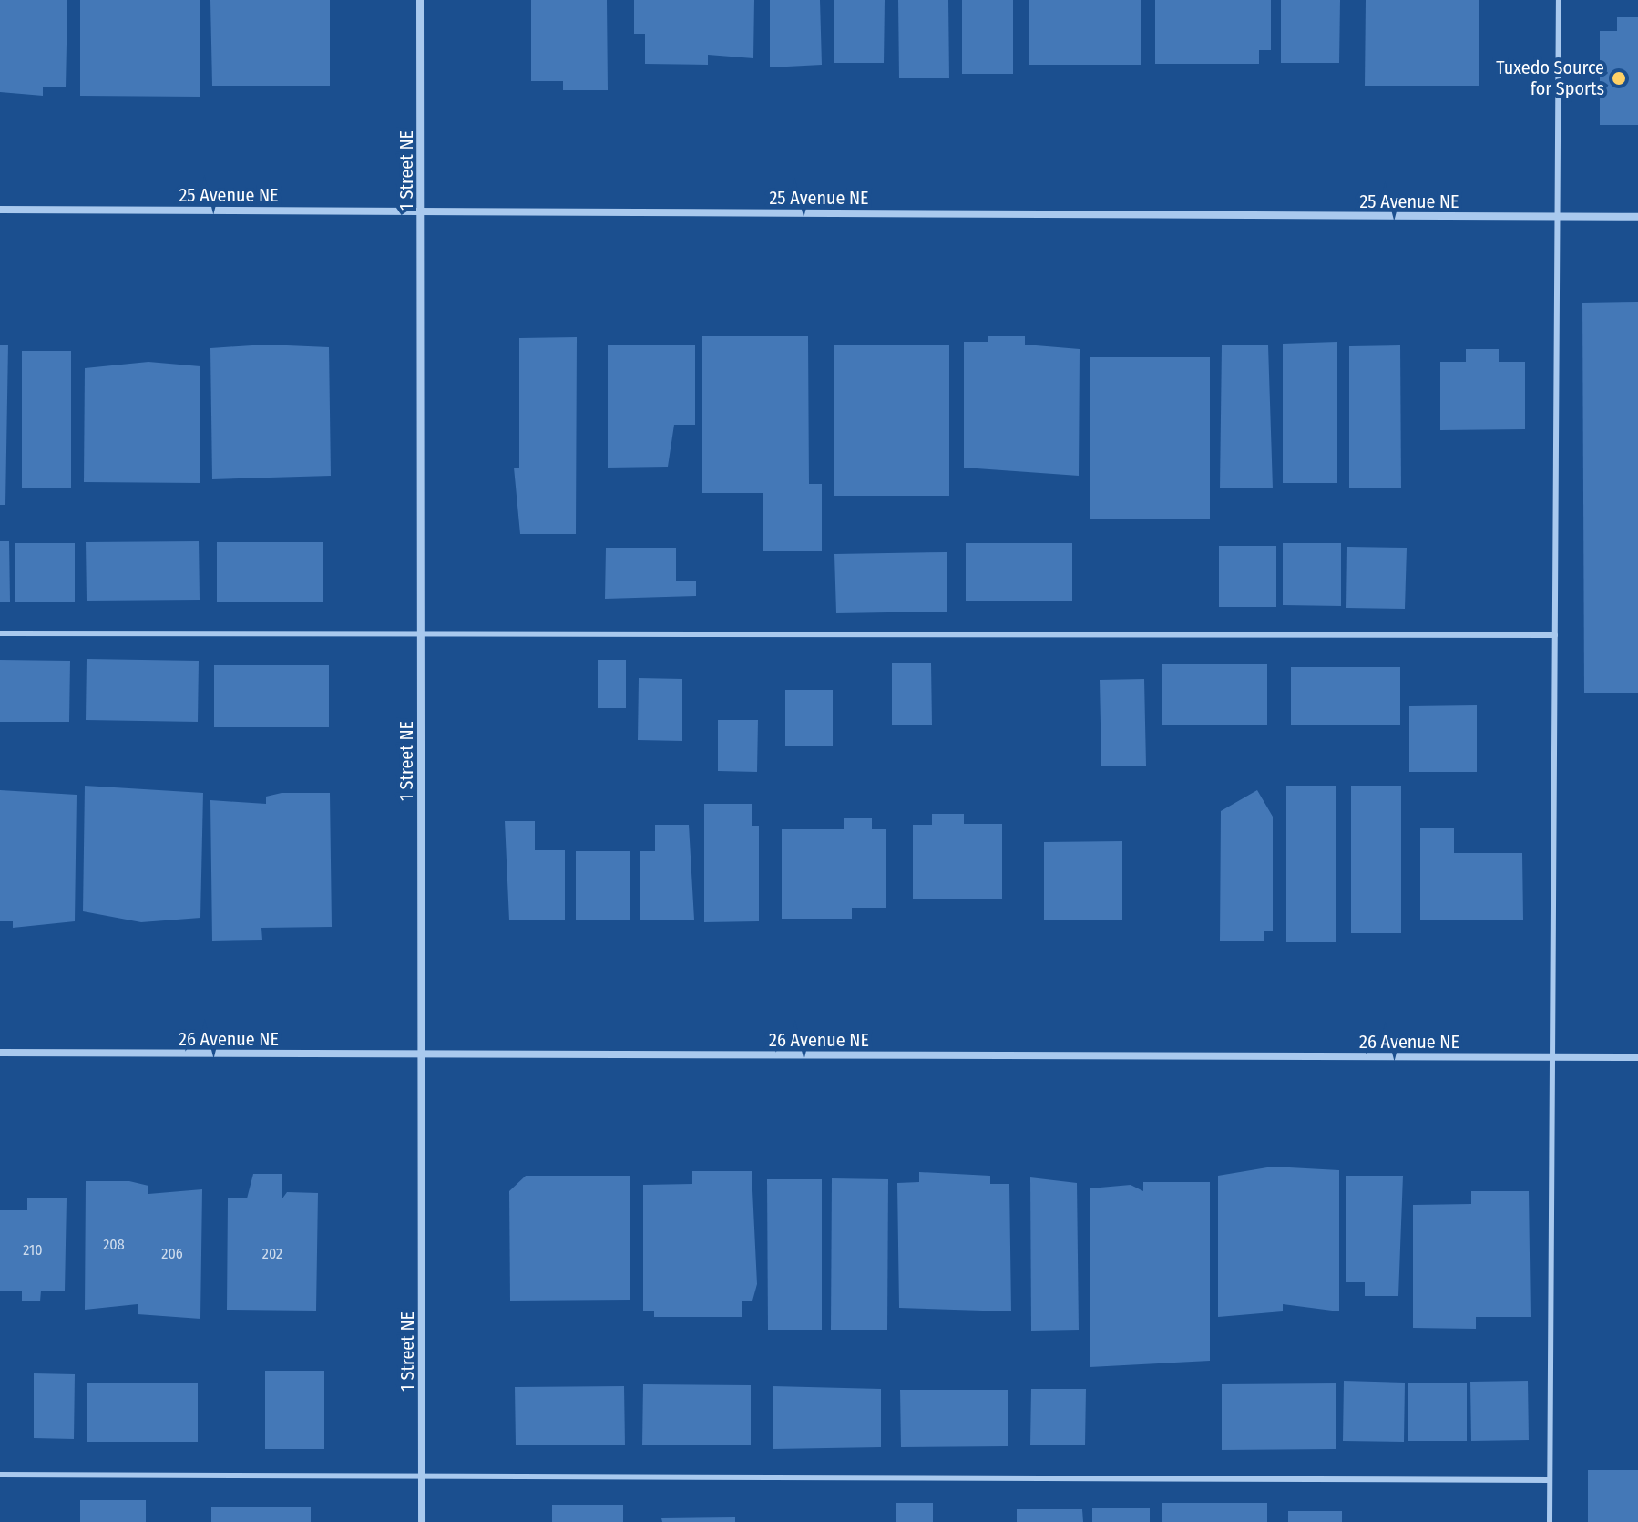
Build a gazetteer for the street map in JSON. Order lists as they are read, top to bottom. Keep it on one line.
{"streets":{"street":["1 Street NE","25 Avenue NE","26 Avenue NE"]},"crossings":[["1 Street NE","25 Avenue NE"],["1 Street NE","26 Avenue NE"]],"places":["Tuxedo Source for Sports"],"house_numbers":["208","210","206","202"]}
